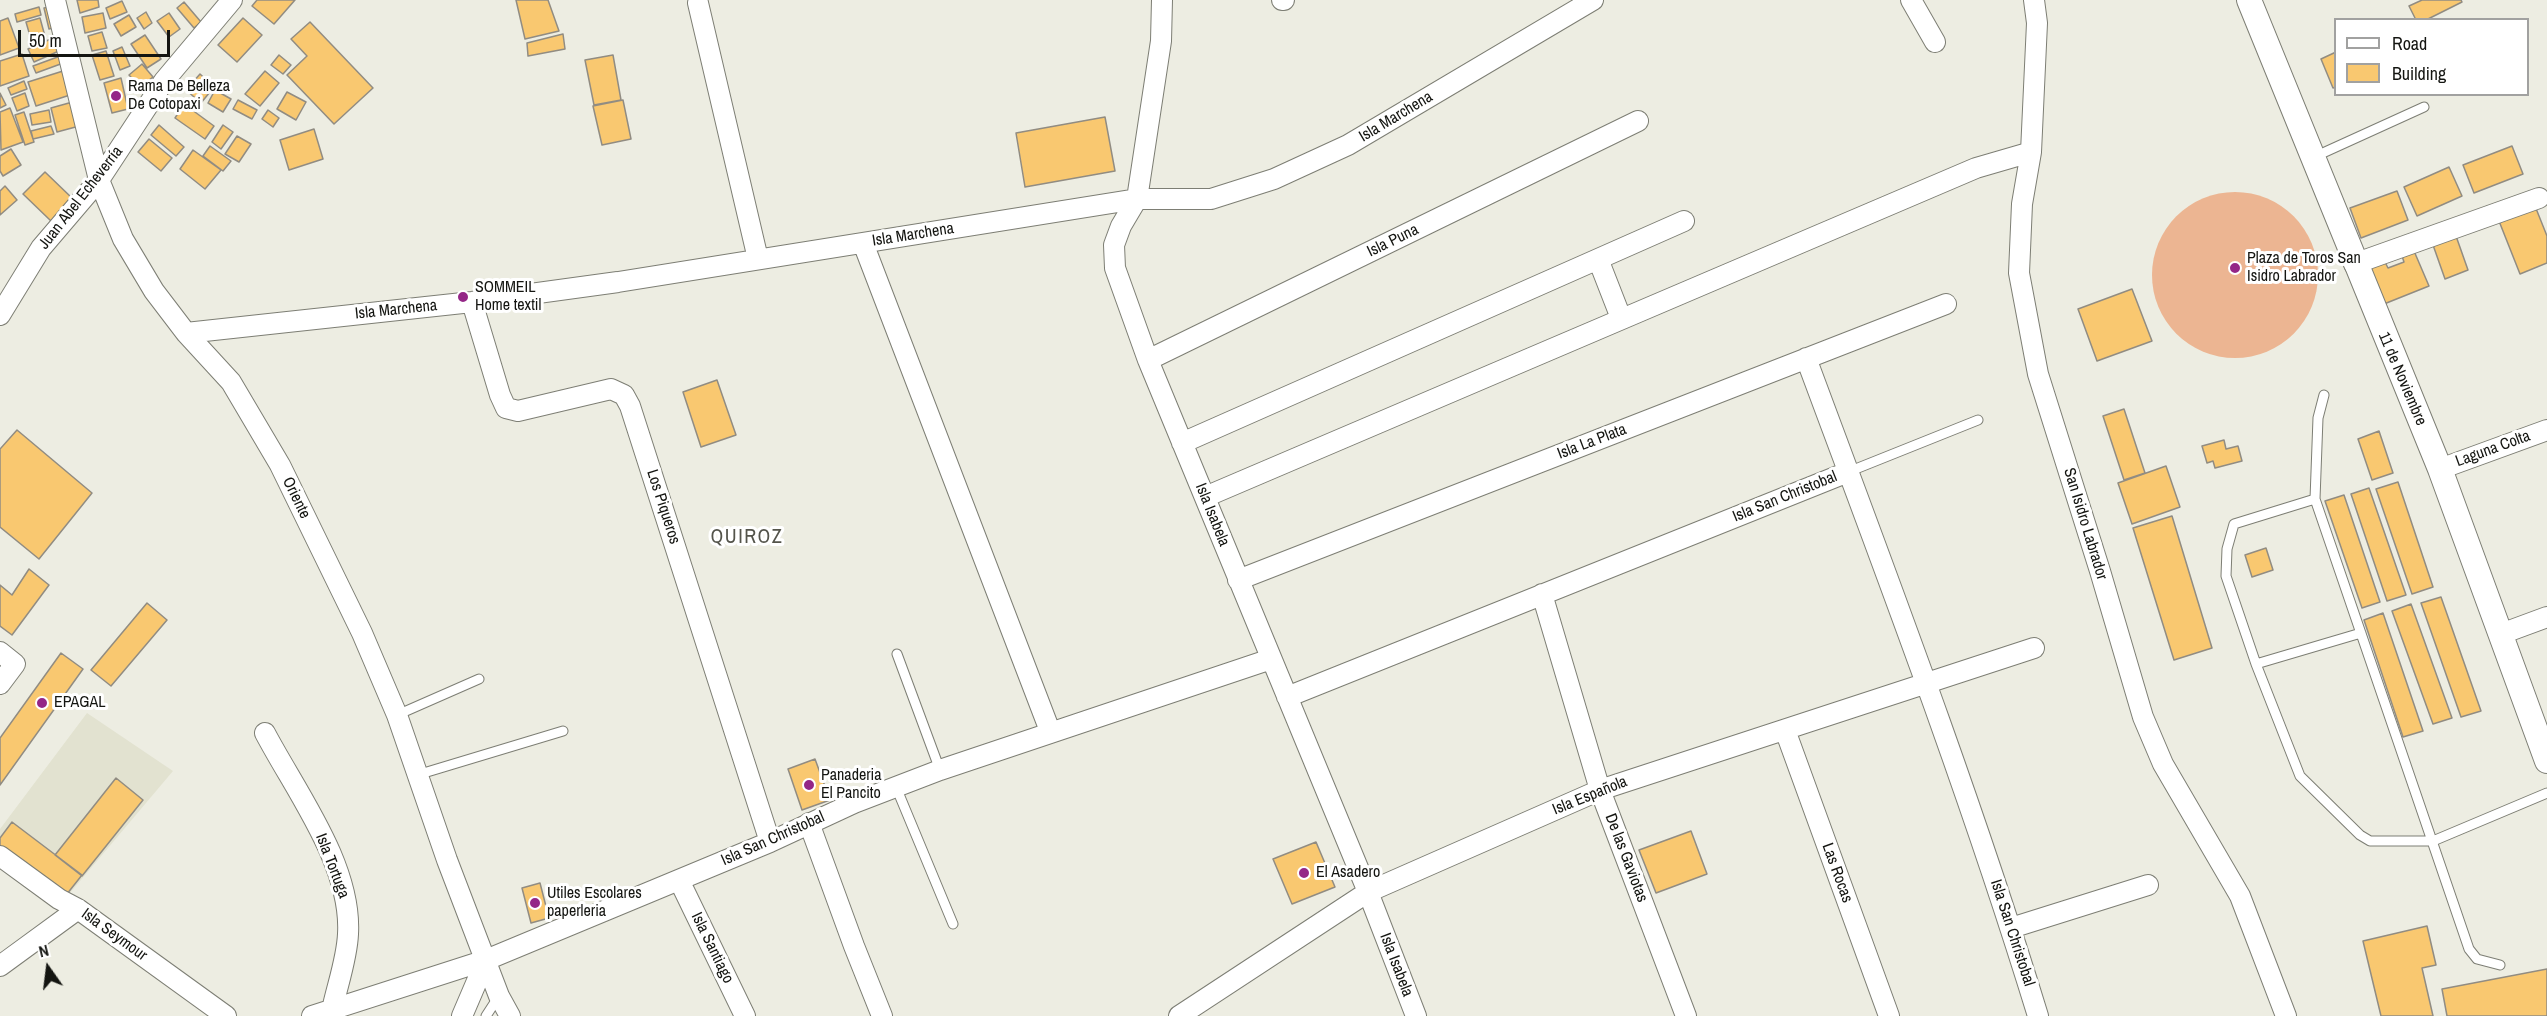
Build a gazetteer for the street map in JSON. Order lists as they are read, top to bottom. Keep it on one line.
{"streets":{"street":["Isla Marchena","Juan Abel Echeverría","Isla Puna","11 de Noviembre","Isla La Plata","Laguna Colta","Isla San Christobal","Oriente","Los Piqueros","Isla Isabela","San Isidro Labrador","Isla Española","De las Gaviotas","Isla Tortuga","Las Rocas","Isla Seymour","Isla Santiago"]},"crossings":[["Isla Marchena","Oriente"],["Isla Marchena","Los Piqueros"],["Isla Marchena","Isla Isabela"],["Juan Abel Echeverría","Oriente"],["Isla Puna","Isla Isabela"],["11 de Noviembre","Laguna Colta"],["Isla La Plata","Isla Isabela"],["Isla San Christobal","Oriente"],["Isla San Christobal","Los Piqueros"],["Isla San Christobal","Isla Isabela"],["Isla San Christobal","Isla Española"],["Isla San Christobal","De las Gaviotas"],["Isla San Christobal","Isla Tortuga"],["Isla San Christobal","Isla Santiago"],["Isla Isabela","Isla Española"],["Isla Española","De las Gaviotas"],["Isla Española","Las Rocas"]],"districts":["QUIROZ"],"places":["Rama De Belleza De Cotopaxi","Plaza de Toros San Isidro Labrador","SOMMEIL Home textil","EPAGAL","Panaderia El Pancito","El Asadero","Utiles Escolares paperleria"],"legend":["Road","Building"],"scale_bar":"50 m","north":"top"}
